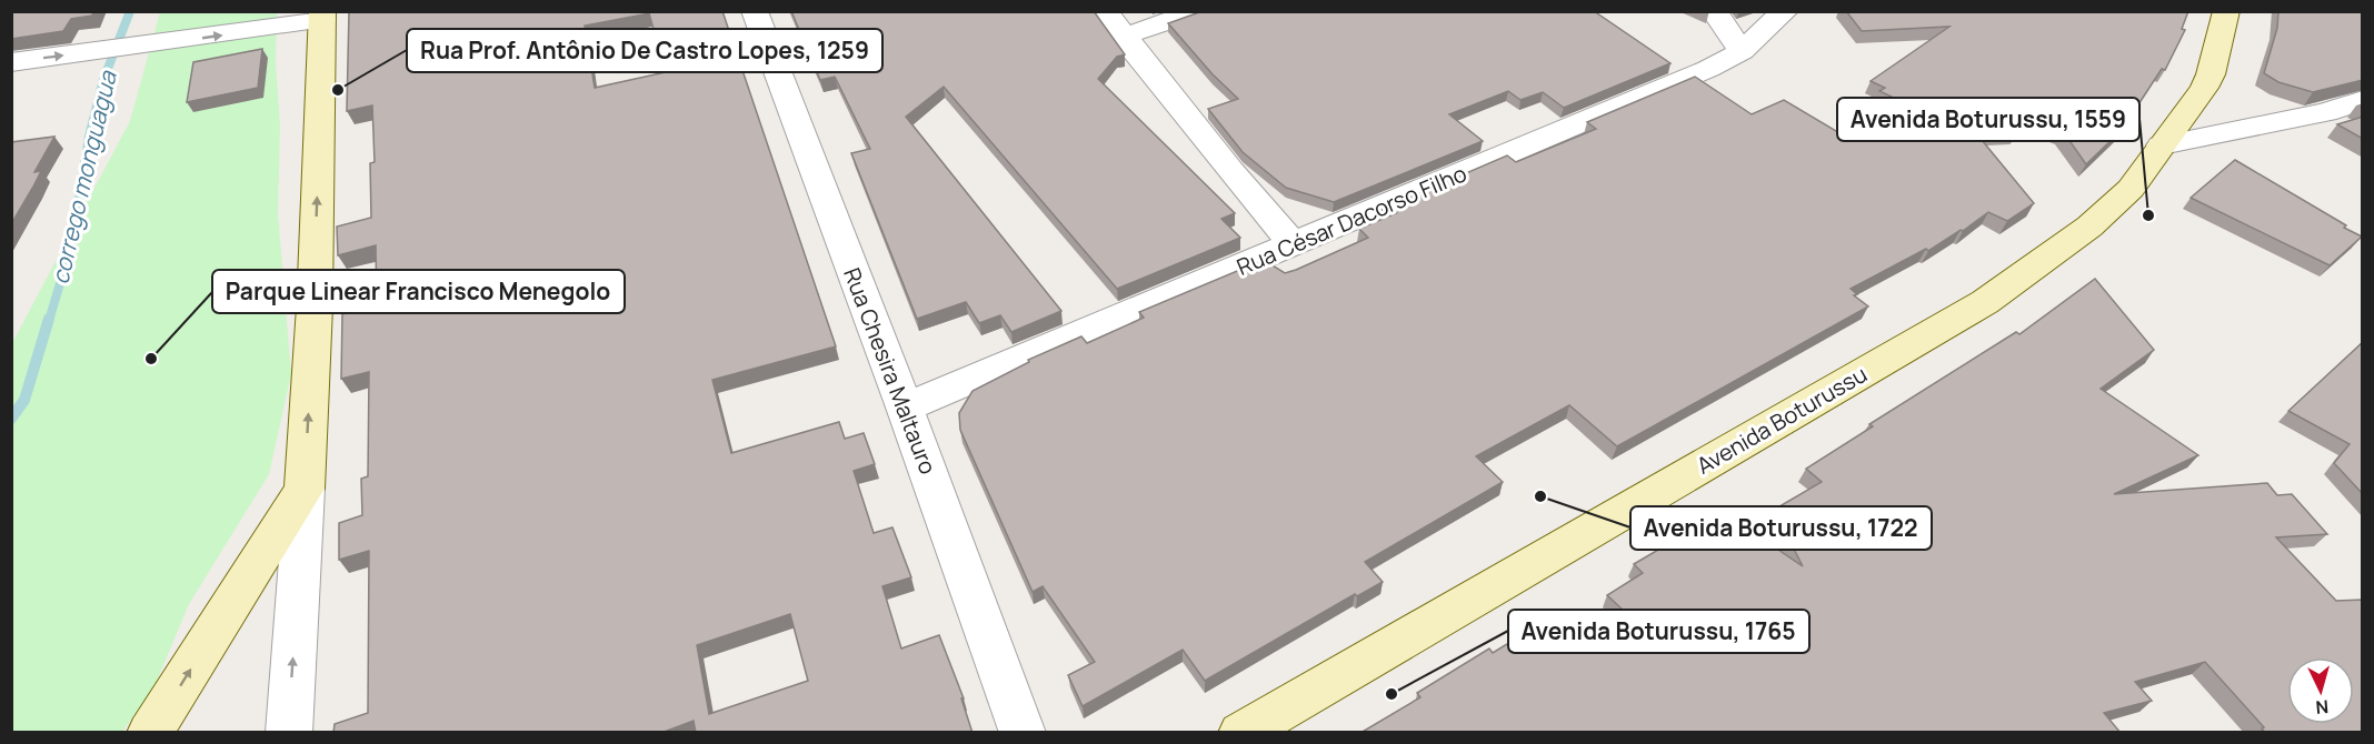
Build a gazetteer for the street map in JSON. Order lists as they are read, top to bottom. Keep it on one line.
{"streets":{"main road":["Avenida Boturussu"],"street":["Rua César Dacorso Filho","Rua Chesira Maltauro"]},"crossings":[["Rua César Dacorso Filho","Rua Chesira Maltauro"]],"water":["corrego monguagua"],"places":["Rua Prof. Antônio De Castro Lopes, 1259","Avenida Boturussu, 1559","Parque Linear Francisco Menegolo","Avenida Boturussu, 1722","Avenida Boturussu, 1765"],"north":"bottom"}
